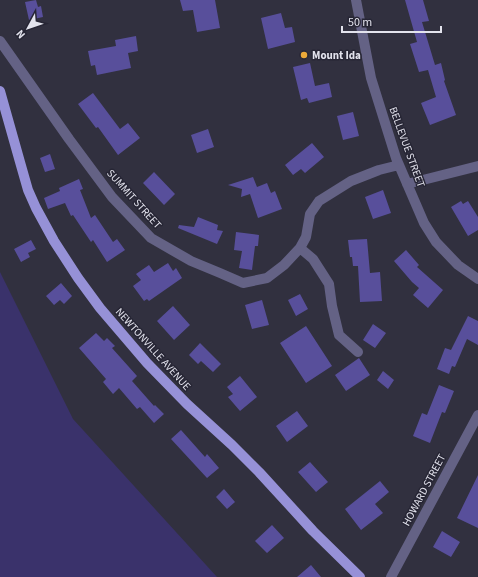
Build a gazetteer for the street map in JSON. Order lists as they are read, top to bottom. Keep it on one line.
{"streets":{"main road":["NEWTONVILLE AVENUE"],"street":["BELLEVUE STREET","SUMMIT STREET","HOWARD STREET"]},"crossings":[["BELLEVUE STREET","SUMMIT STREET"]],"places":["Mount Ida"],"scale_bar":"50 m","north":"bottom left"}
